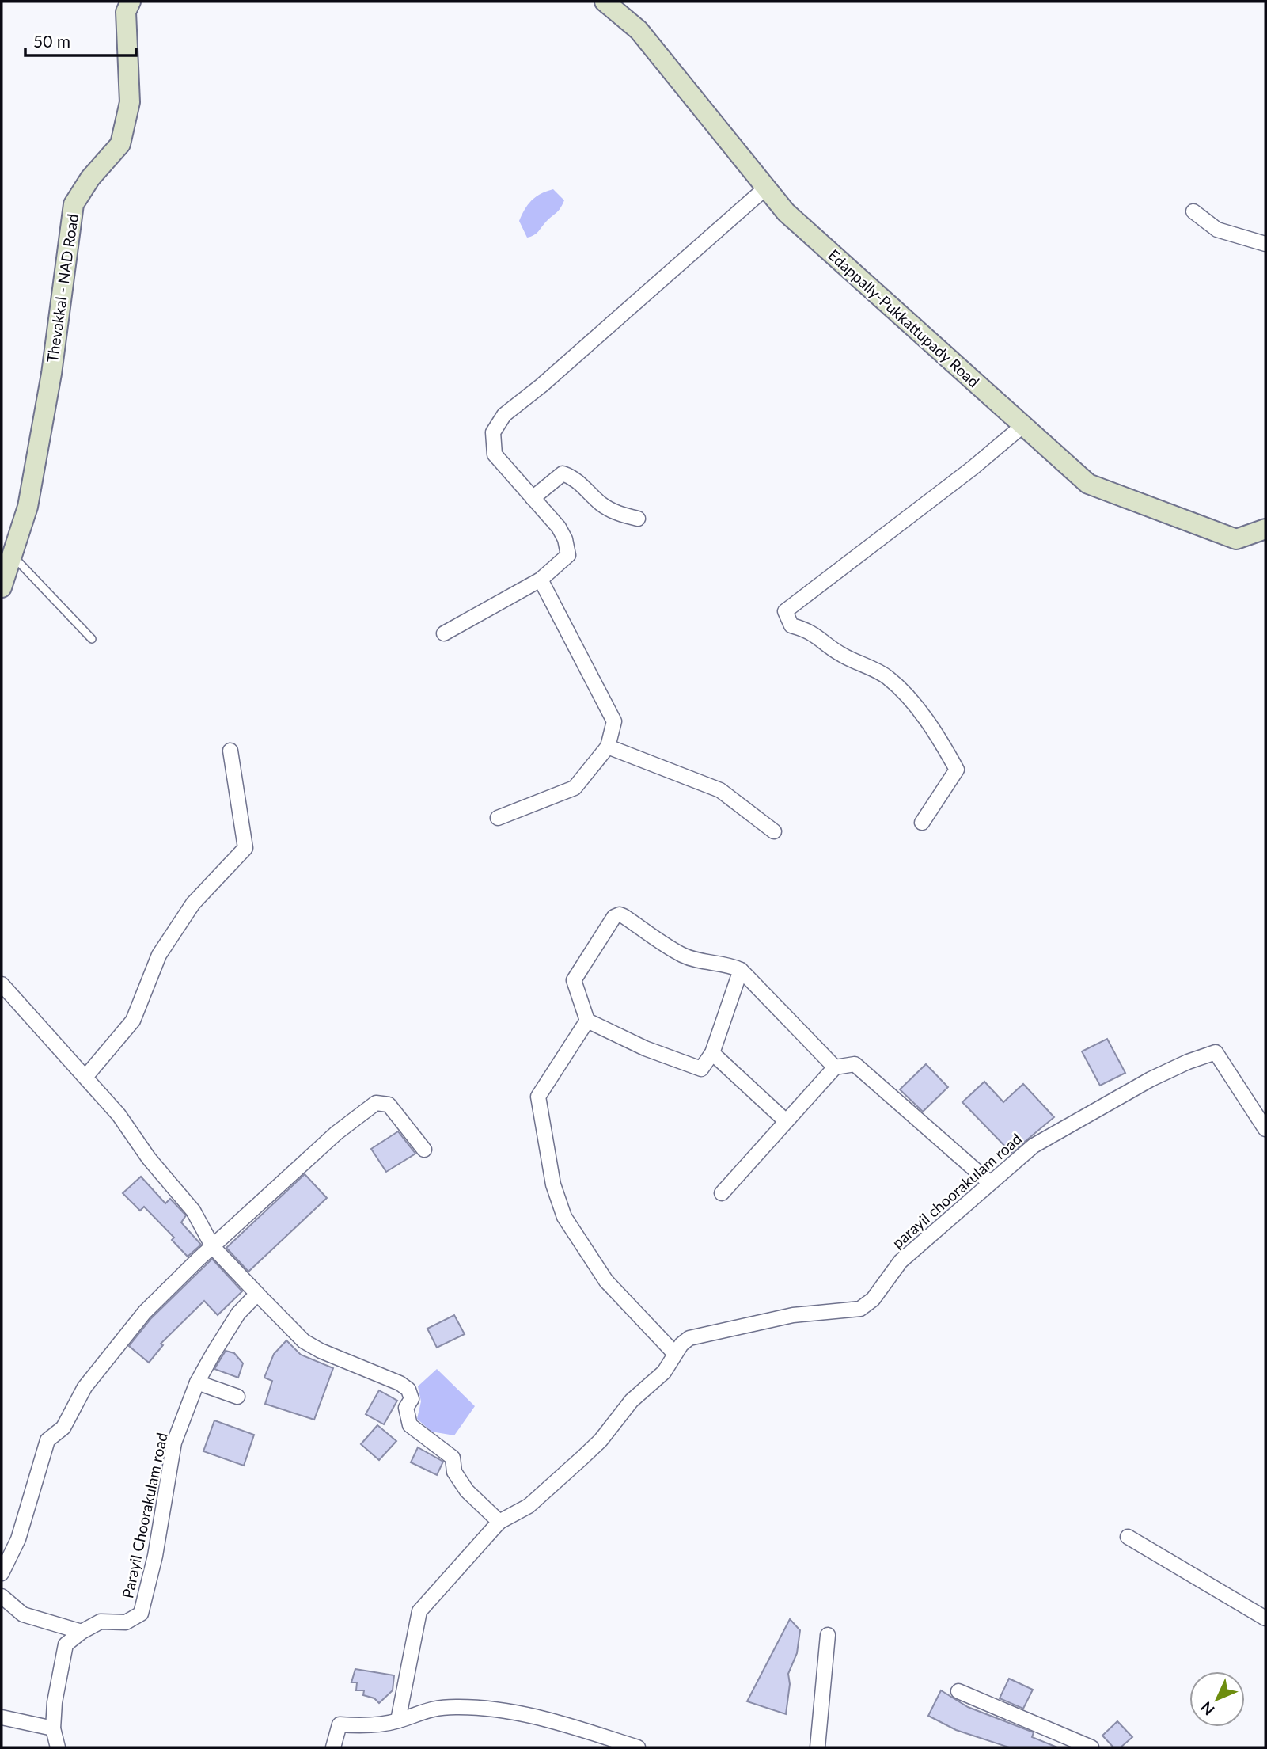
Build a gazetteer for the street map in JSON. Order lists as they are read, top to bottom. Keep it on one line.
{"streets":{"main road":["Thevakkal - NAD Road","Edappally-Pukkattupady Road"],"street":["parayil choorakulam road","Parayil Choorakulam road"]},"scale_bar":"50 m","north":"bottom left"}
